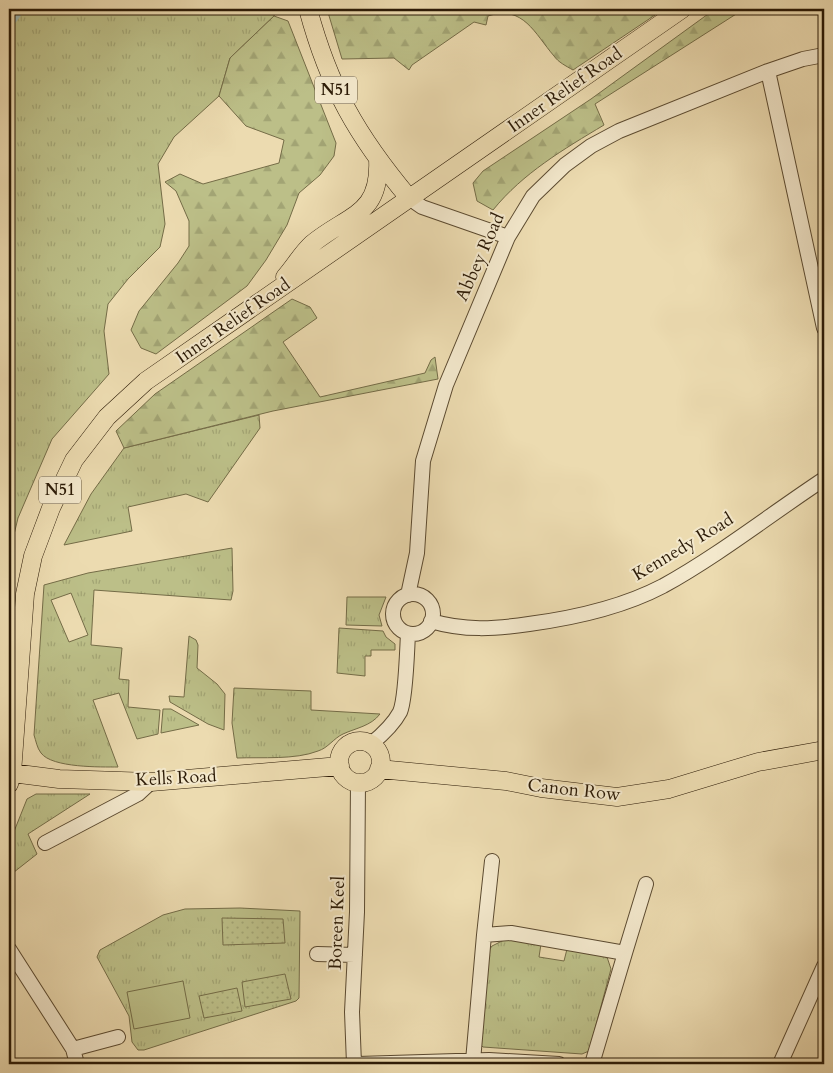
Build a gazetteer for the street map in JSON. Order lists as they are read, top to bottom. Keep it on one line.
{"streets":{"main road":["N51","Inner Relief Road","Kells Road","Canon Row"],"street":["Abbey Road","Kennedy Road","Boreen Keel"]},"crossings":[["N51","Inner Relief Road"],["Inner Relief Road","Kells Road"],["Abbey Road","Kennedy Road"],["Kells Road","Canon Row"],["Kells Road","Boreen Keel"],["Canon Row","Boreen Keel"]]}
